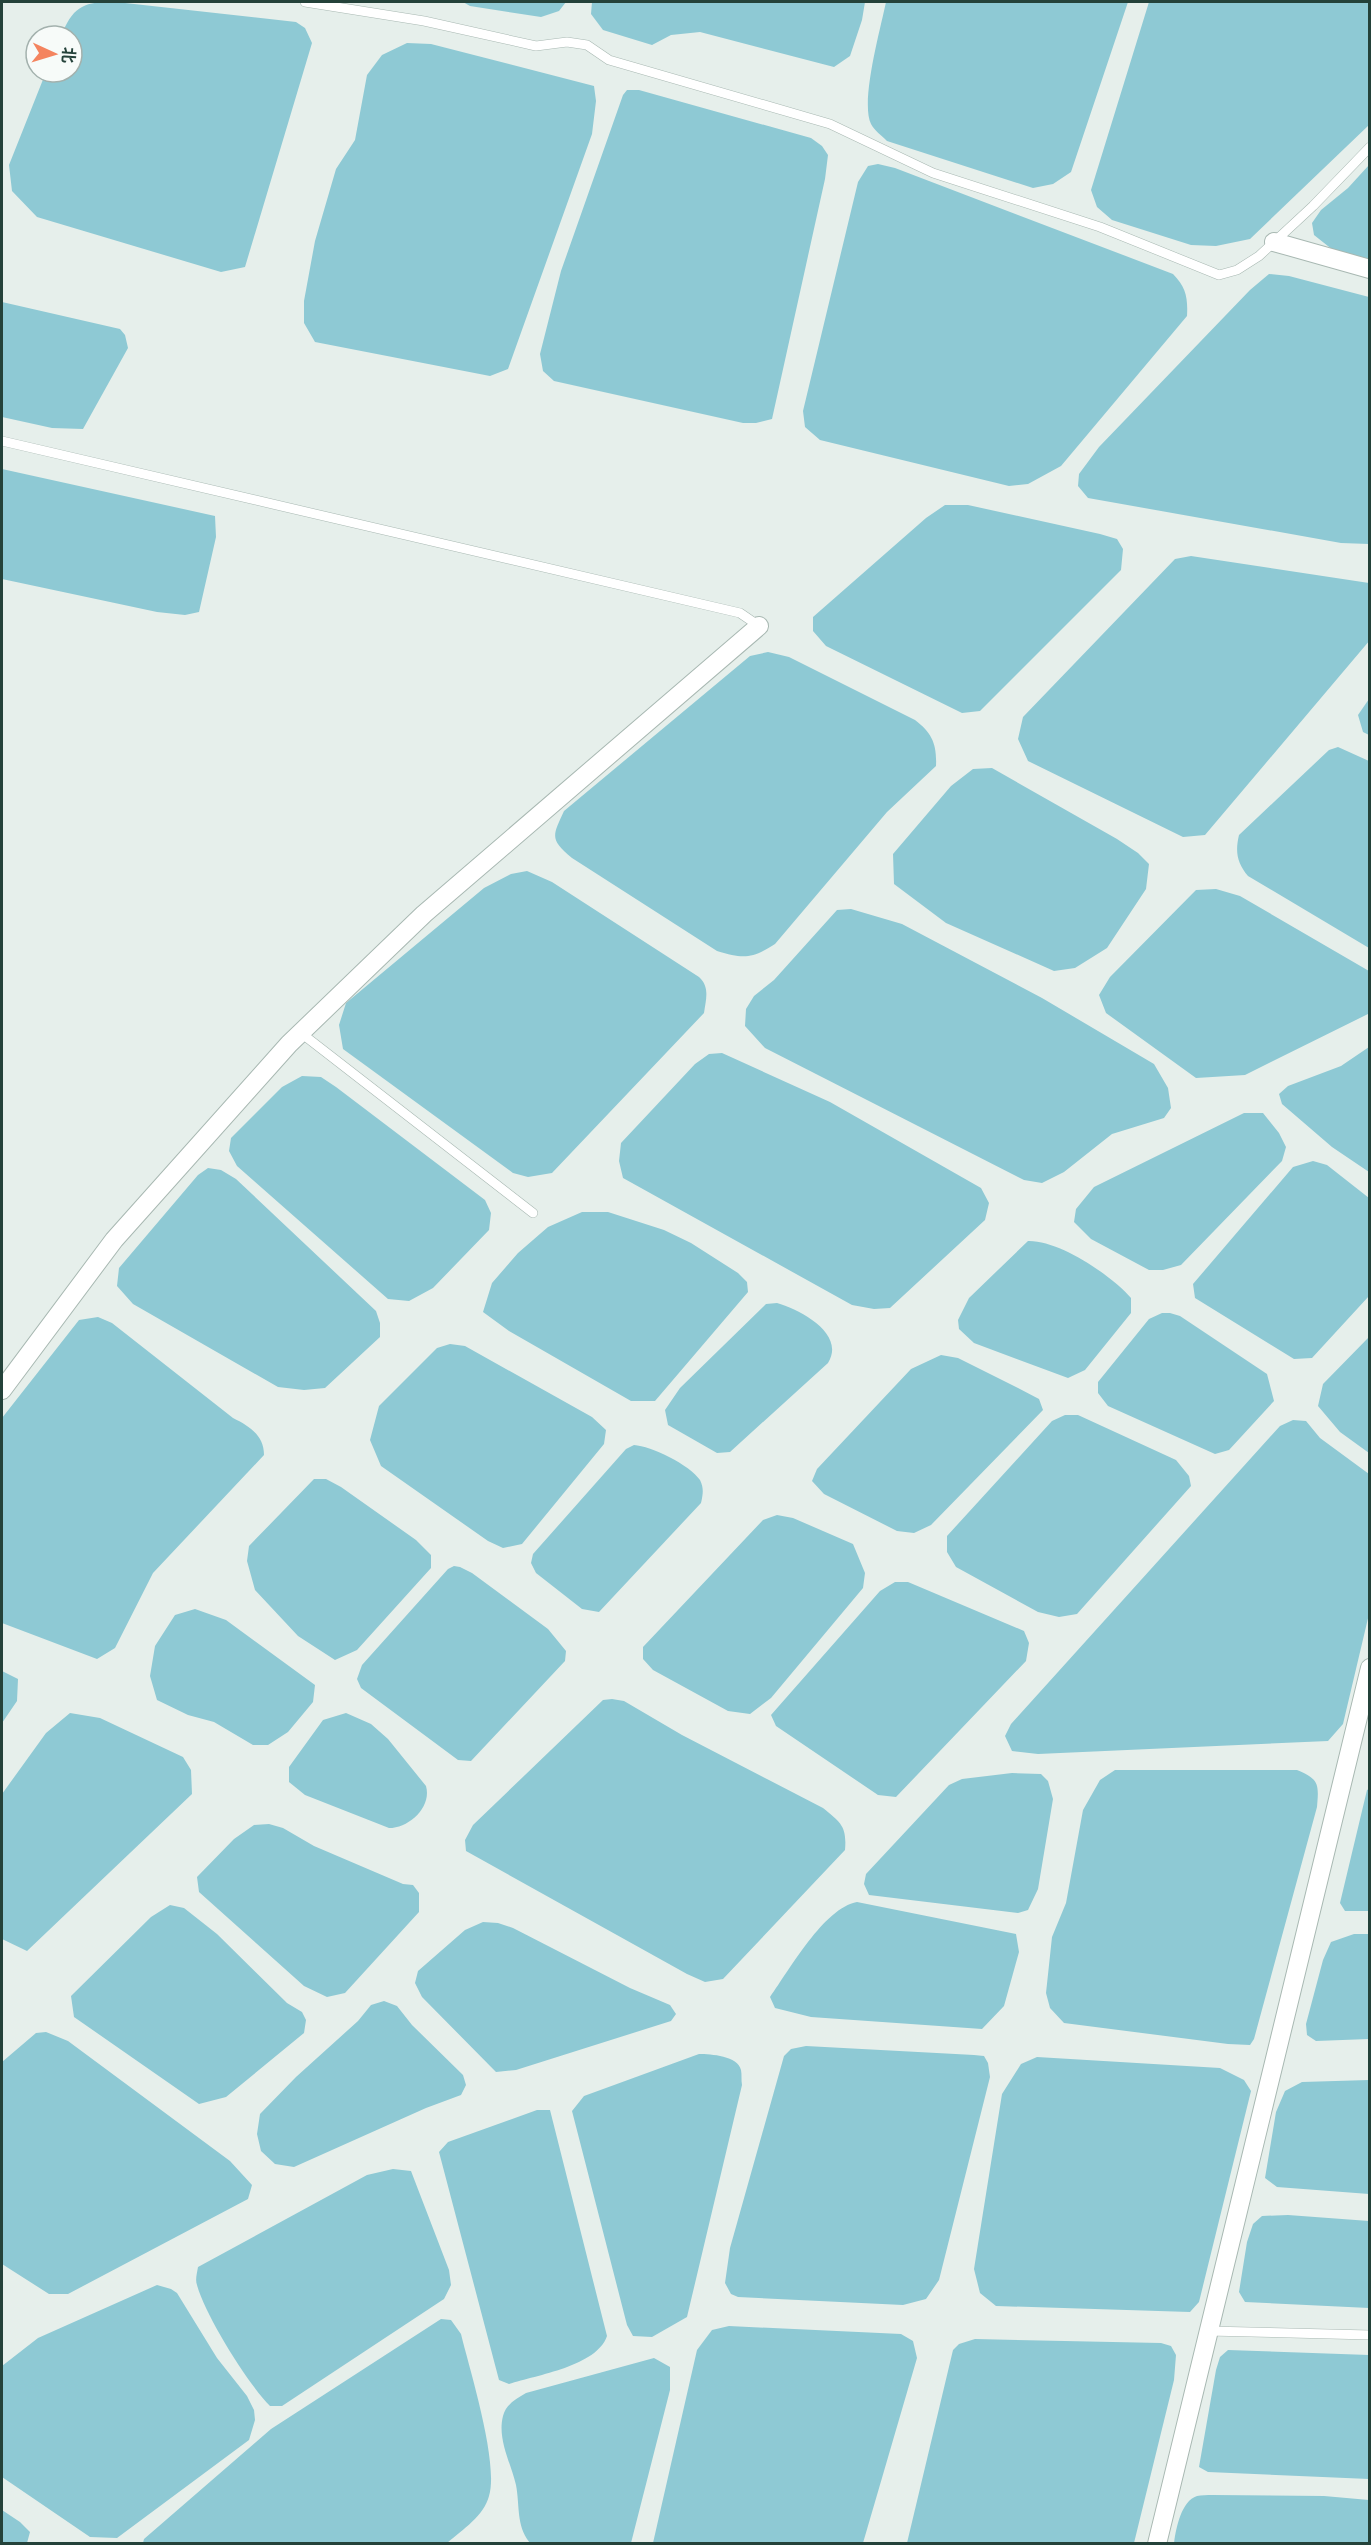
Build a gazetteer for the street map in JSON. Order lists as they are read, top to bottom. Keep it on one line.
{"north":"right"}
